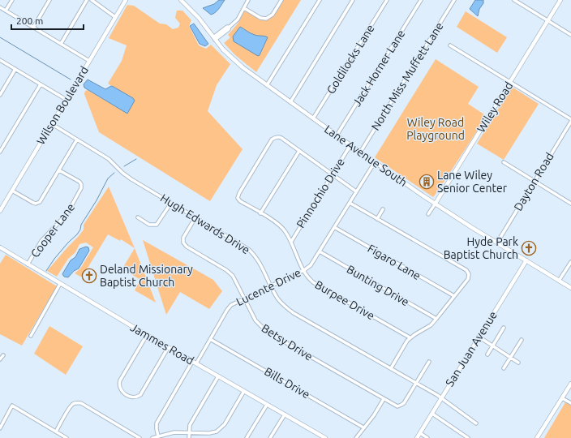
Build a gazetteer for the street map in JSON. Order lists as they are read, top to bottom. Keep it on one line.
{"streets":{"main road":["Wilson Boulevard","Wiley Road","Lane Avenue South","Jammes Road","San Juan Avenue"],"street":["Goldilocks Lane","Jack Horner Lane","North Miss Muffett Lane","Dayton Road","Pinnochio Drive","Hugh Edwards Drive","Cooper Lane","Figaro Lane","Bunting Drive","Lucente Drive","Burpee Drive","Betsy Drive","Bills Drive"]},"crossings":[["Goldilocks Lane","Lane Avenue South"],["Jack Horner Lane","Lane Avenue South"],["North Miss Muffett Lane","Lane Avenue South"],["Wilson Boulevard","Hugh Edwards Drive"],["Wiley Road","Lane Avenue South"],["Lane Avenue South","Dayton Road"],["Lane Avenue South","Pinnochio Drive"],["Lane Avenue South","Lucente Drive"],["Lane Avenue South","San Juan Avenue"],["Pinnochio Drive","Burpee Drive"],["Hugh Edwards Drive","Lucente Drive"],["Hugh Edwards Drive","Betsy Drive"],["Hugh Edwards Drive","San Juan Avenue"],["Cooper Lane","Jammes Road"],["Figaro Lane","Lucente Drive"],["Bunting Drive","Lucente Drive"],["Lucente Drive","Burpee Drive"],["Lucente Drive","Betsy Drive"],["Lucente Drive","Jammes Road"],["Lucente Drive","Bills Drive"]],"parks":["Wiley Road Playground"],"places":{"building":["Lane Wiley Senior Center"],"church":["Hyde Park Baptist Church","Deland Missionary Baptist Church"]},"scale_bar":"200 m"}
